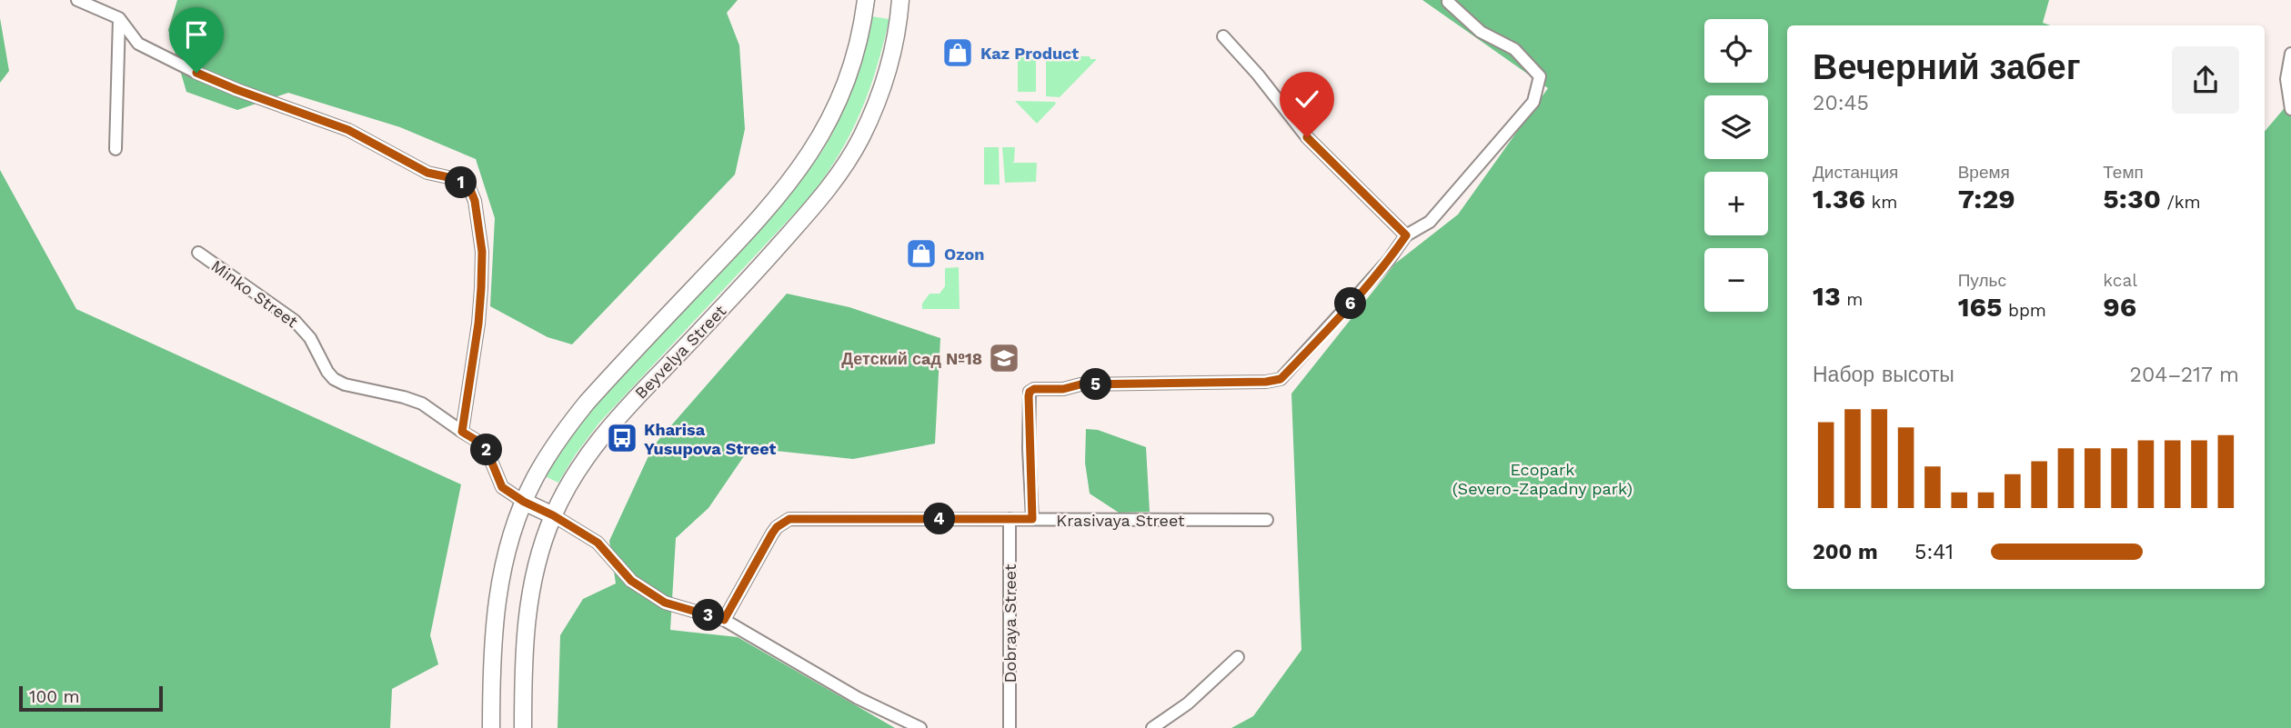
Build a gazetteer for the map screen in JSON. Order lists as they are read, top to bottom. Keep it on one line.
{"streets":{"main road":["Beyvelya Street"],"street":["Minko Street","Krasivaya Street","Dobraya Street"]},"crossings":[["Minko Street","Beyvelya Street"],["Krasivaya Street","Dobraya Street"]],"parks":["Ecopark (Severo-Zapadny park)"],"places":{"shop":["Kaz Product","Ozon"],"school or university":["Детский сaд №18"],"bus stop":["Kharisa Yusupova Street"]},"scale_bar":"100 m","page":{"map_buttons":["+","−"],"heading":["Вечерний забег","20:45"],"stats":[["Дистанция","1.36 km"],["Время","7:29"],["Темп","5:30 /km"],["13 m"],["Пульс","165 bpm"],["kcal","96"]],"pins":["1","6","5","2","4","3"],"chart":["Набор высоты","204–217 m"],"list":[{"name":"200 m","note":"5:41"}],"scale":"100 m"}}
